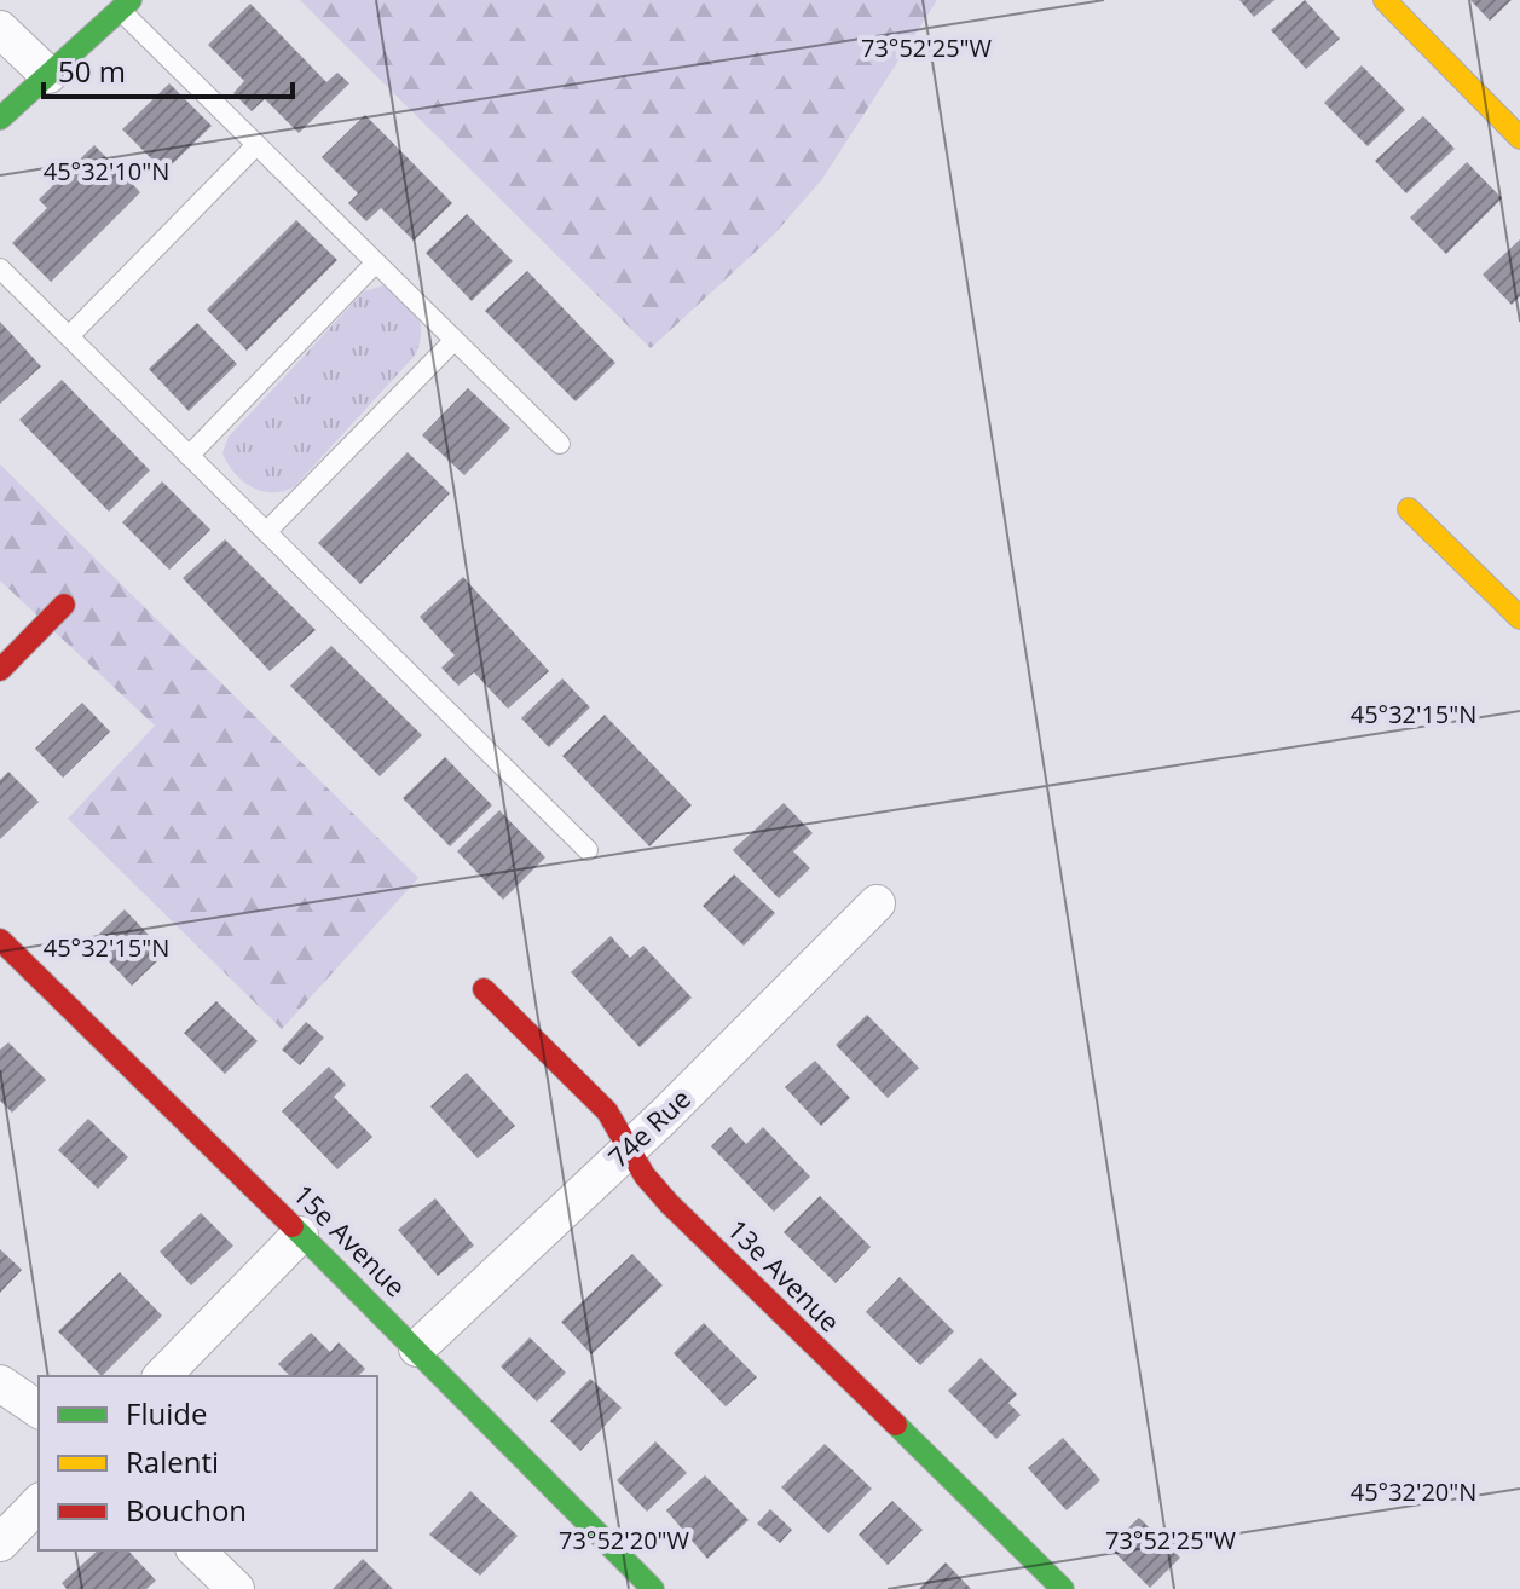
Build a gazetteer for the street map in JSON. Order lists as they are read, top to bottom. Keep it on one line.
{"streets":{"street":["74e Rue","15e Avenue","13e Avenue"]},"crossings":[["74e Rue","15e Avenue"],["74e Rue","13e Avenue"]],"legend":["Fluide","Ralenti","Bouchon"],"scale_bar":"50 m","coordinates":["73°52'25\"W","45°32'10\"N","45°32'15\"N","45°32'20\"N","73°52'20\"W"]}
